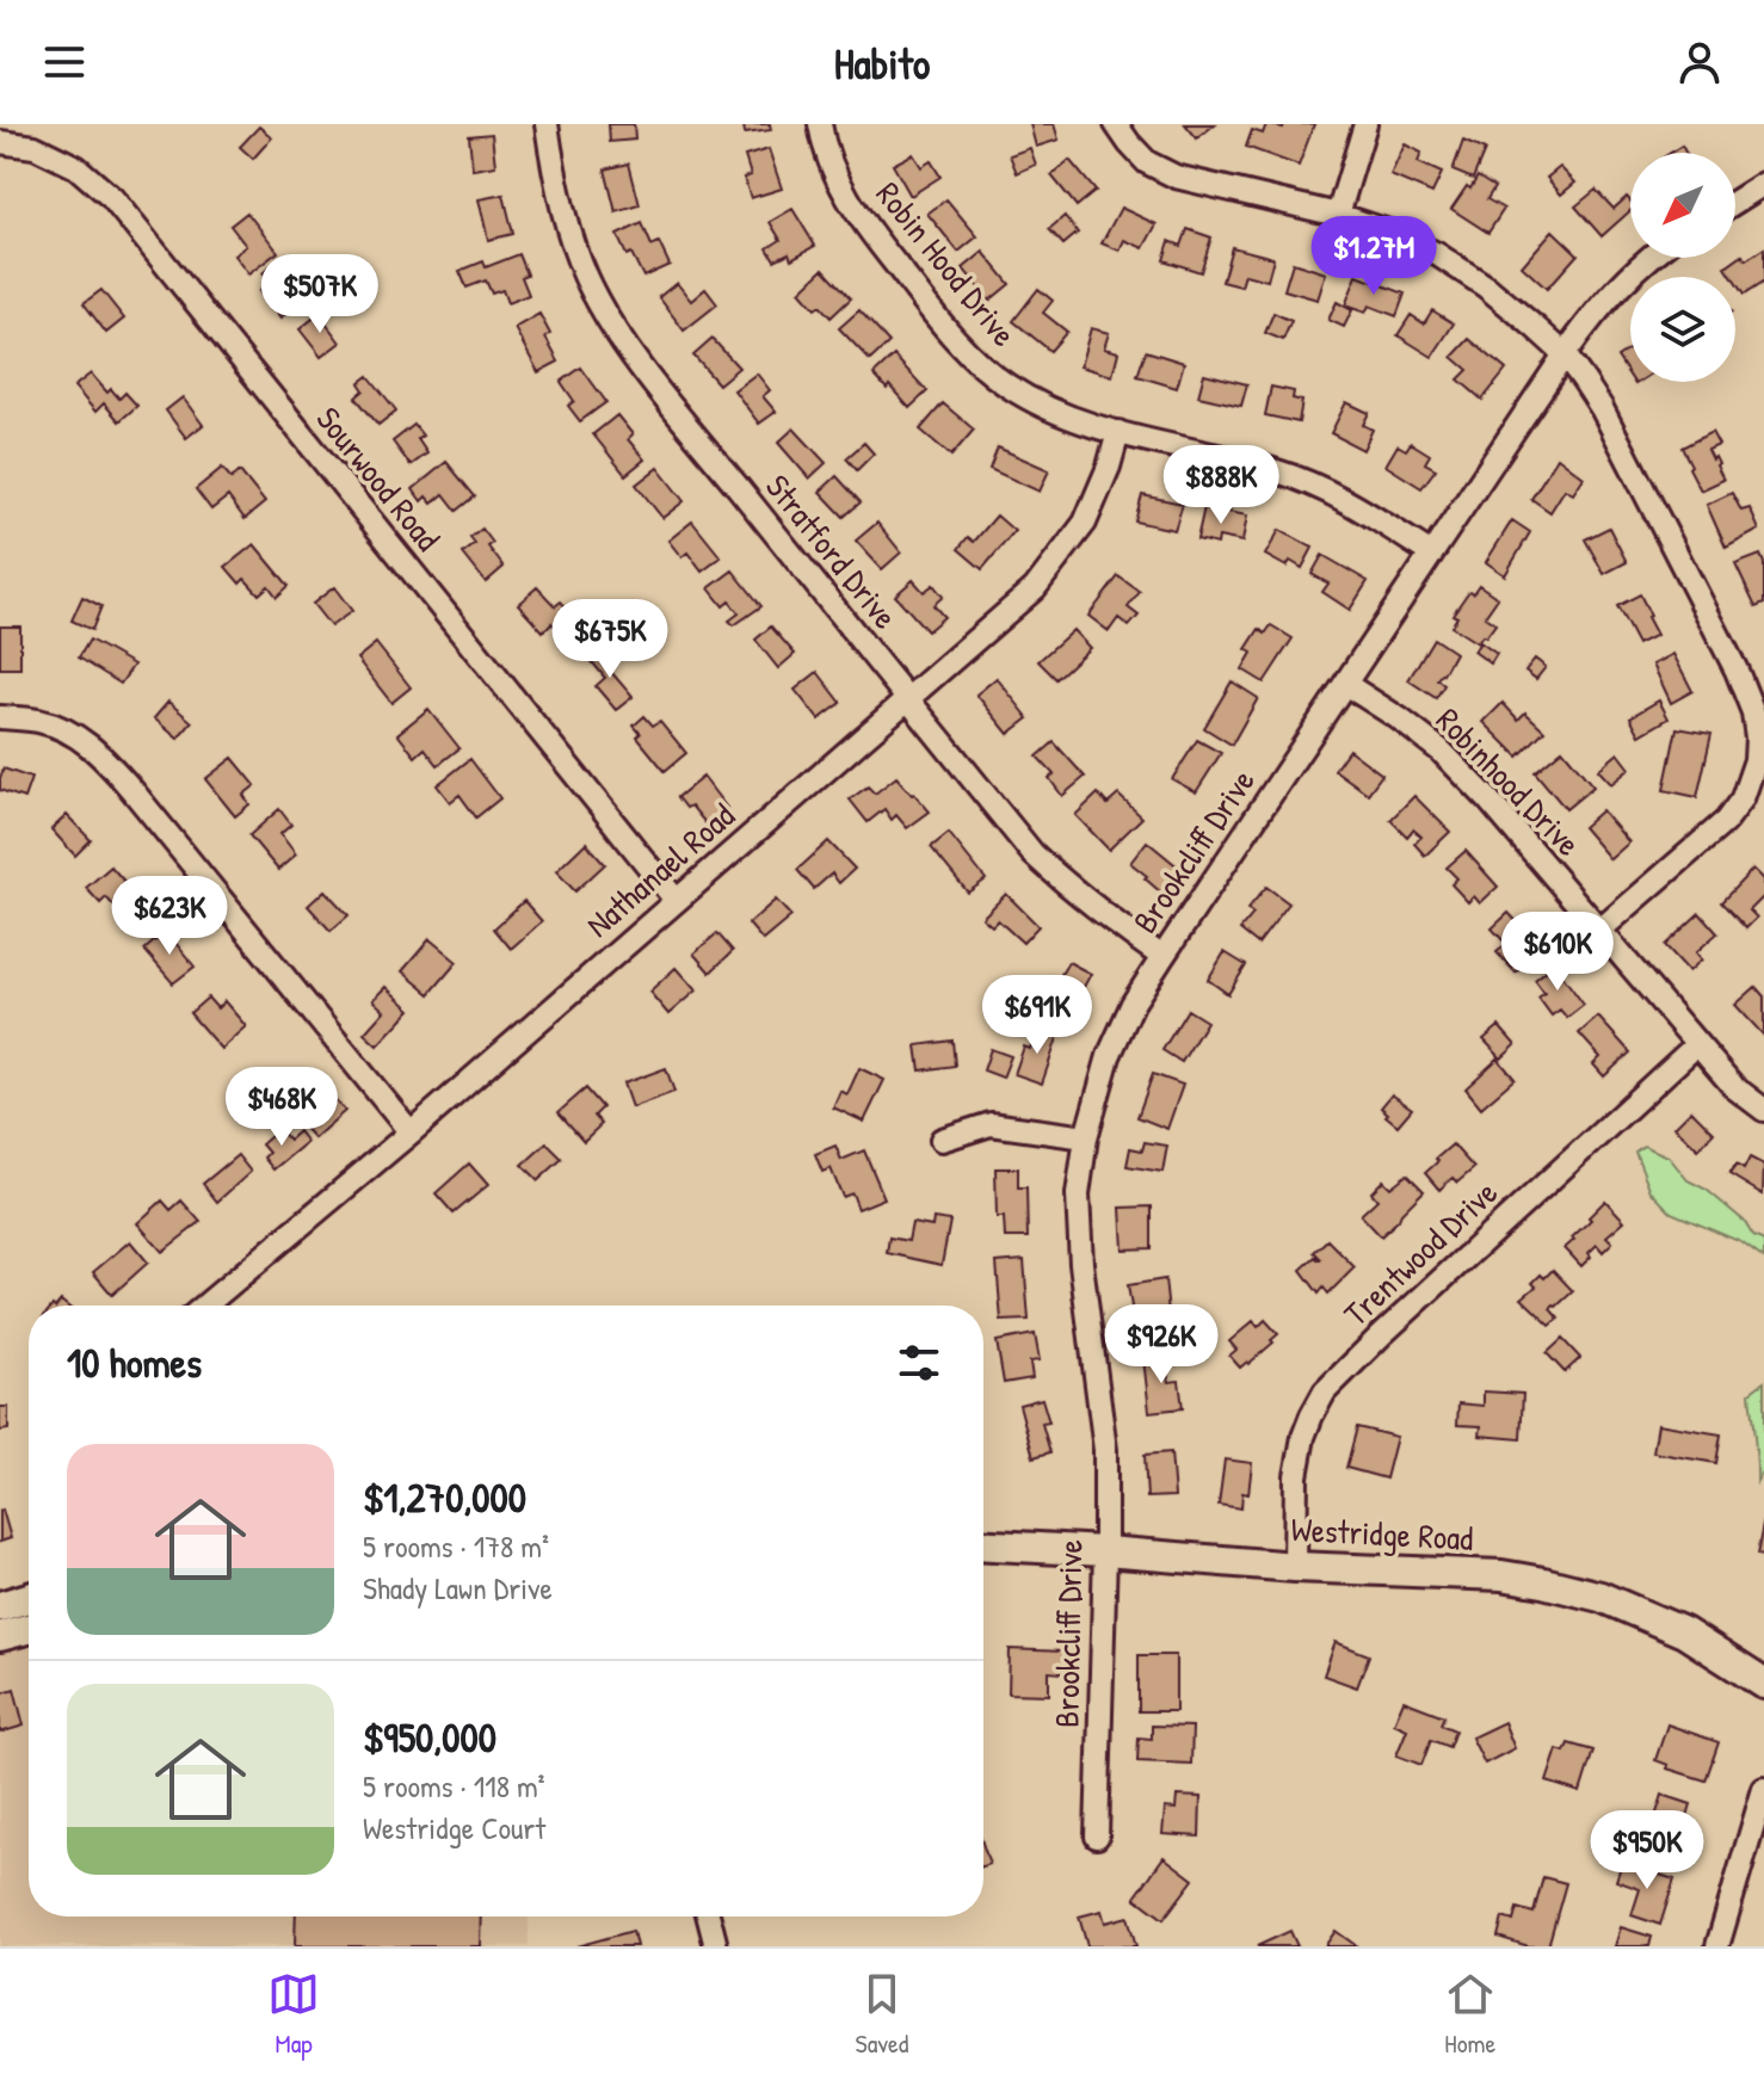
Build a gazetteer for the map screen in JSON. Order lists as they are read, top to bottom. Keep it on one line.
{"streets":{"main road":["Westridge Road"],"street":["Robin Hood Drive","Sourwood Road","Stratford Drive","Robinhood Drive","Brookcliff Drive","Nathanael Road","Trentwood Drive"]},"crossings":[["Robin Hood Drive","Brookcliff Drive"],["Robin Hood Drive","Nathanael Road"],["Sourwood Road","Nathanael Road"],["Stratford Drive","Brookcliff Drive"],["Stratford Drive","Nathanael Road"],["Robinhood Drive","Brookcliff Drive"],["Robinhood Drive","Trentwood Drive"],["Brookcliff Drive","Westridge Road"],["Trentwood Drive","Westridge Road"]],"north":"bottom left","page":{"header":"Habito","price":["$1.27M","$507K","$888K","$675K","$623K","$610K","$691K","$468K","$926K","$950K"],"heading":"10 homes","list":[{"name":"$1,270,000","note":"5 rooms · 178 m² · Shady Lawn Drive"},{"name":"$950,000","note":"5 rooms · 118 m² · Westridge Court"}],"tabs":["Map","Saved","Home"]}}
